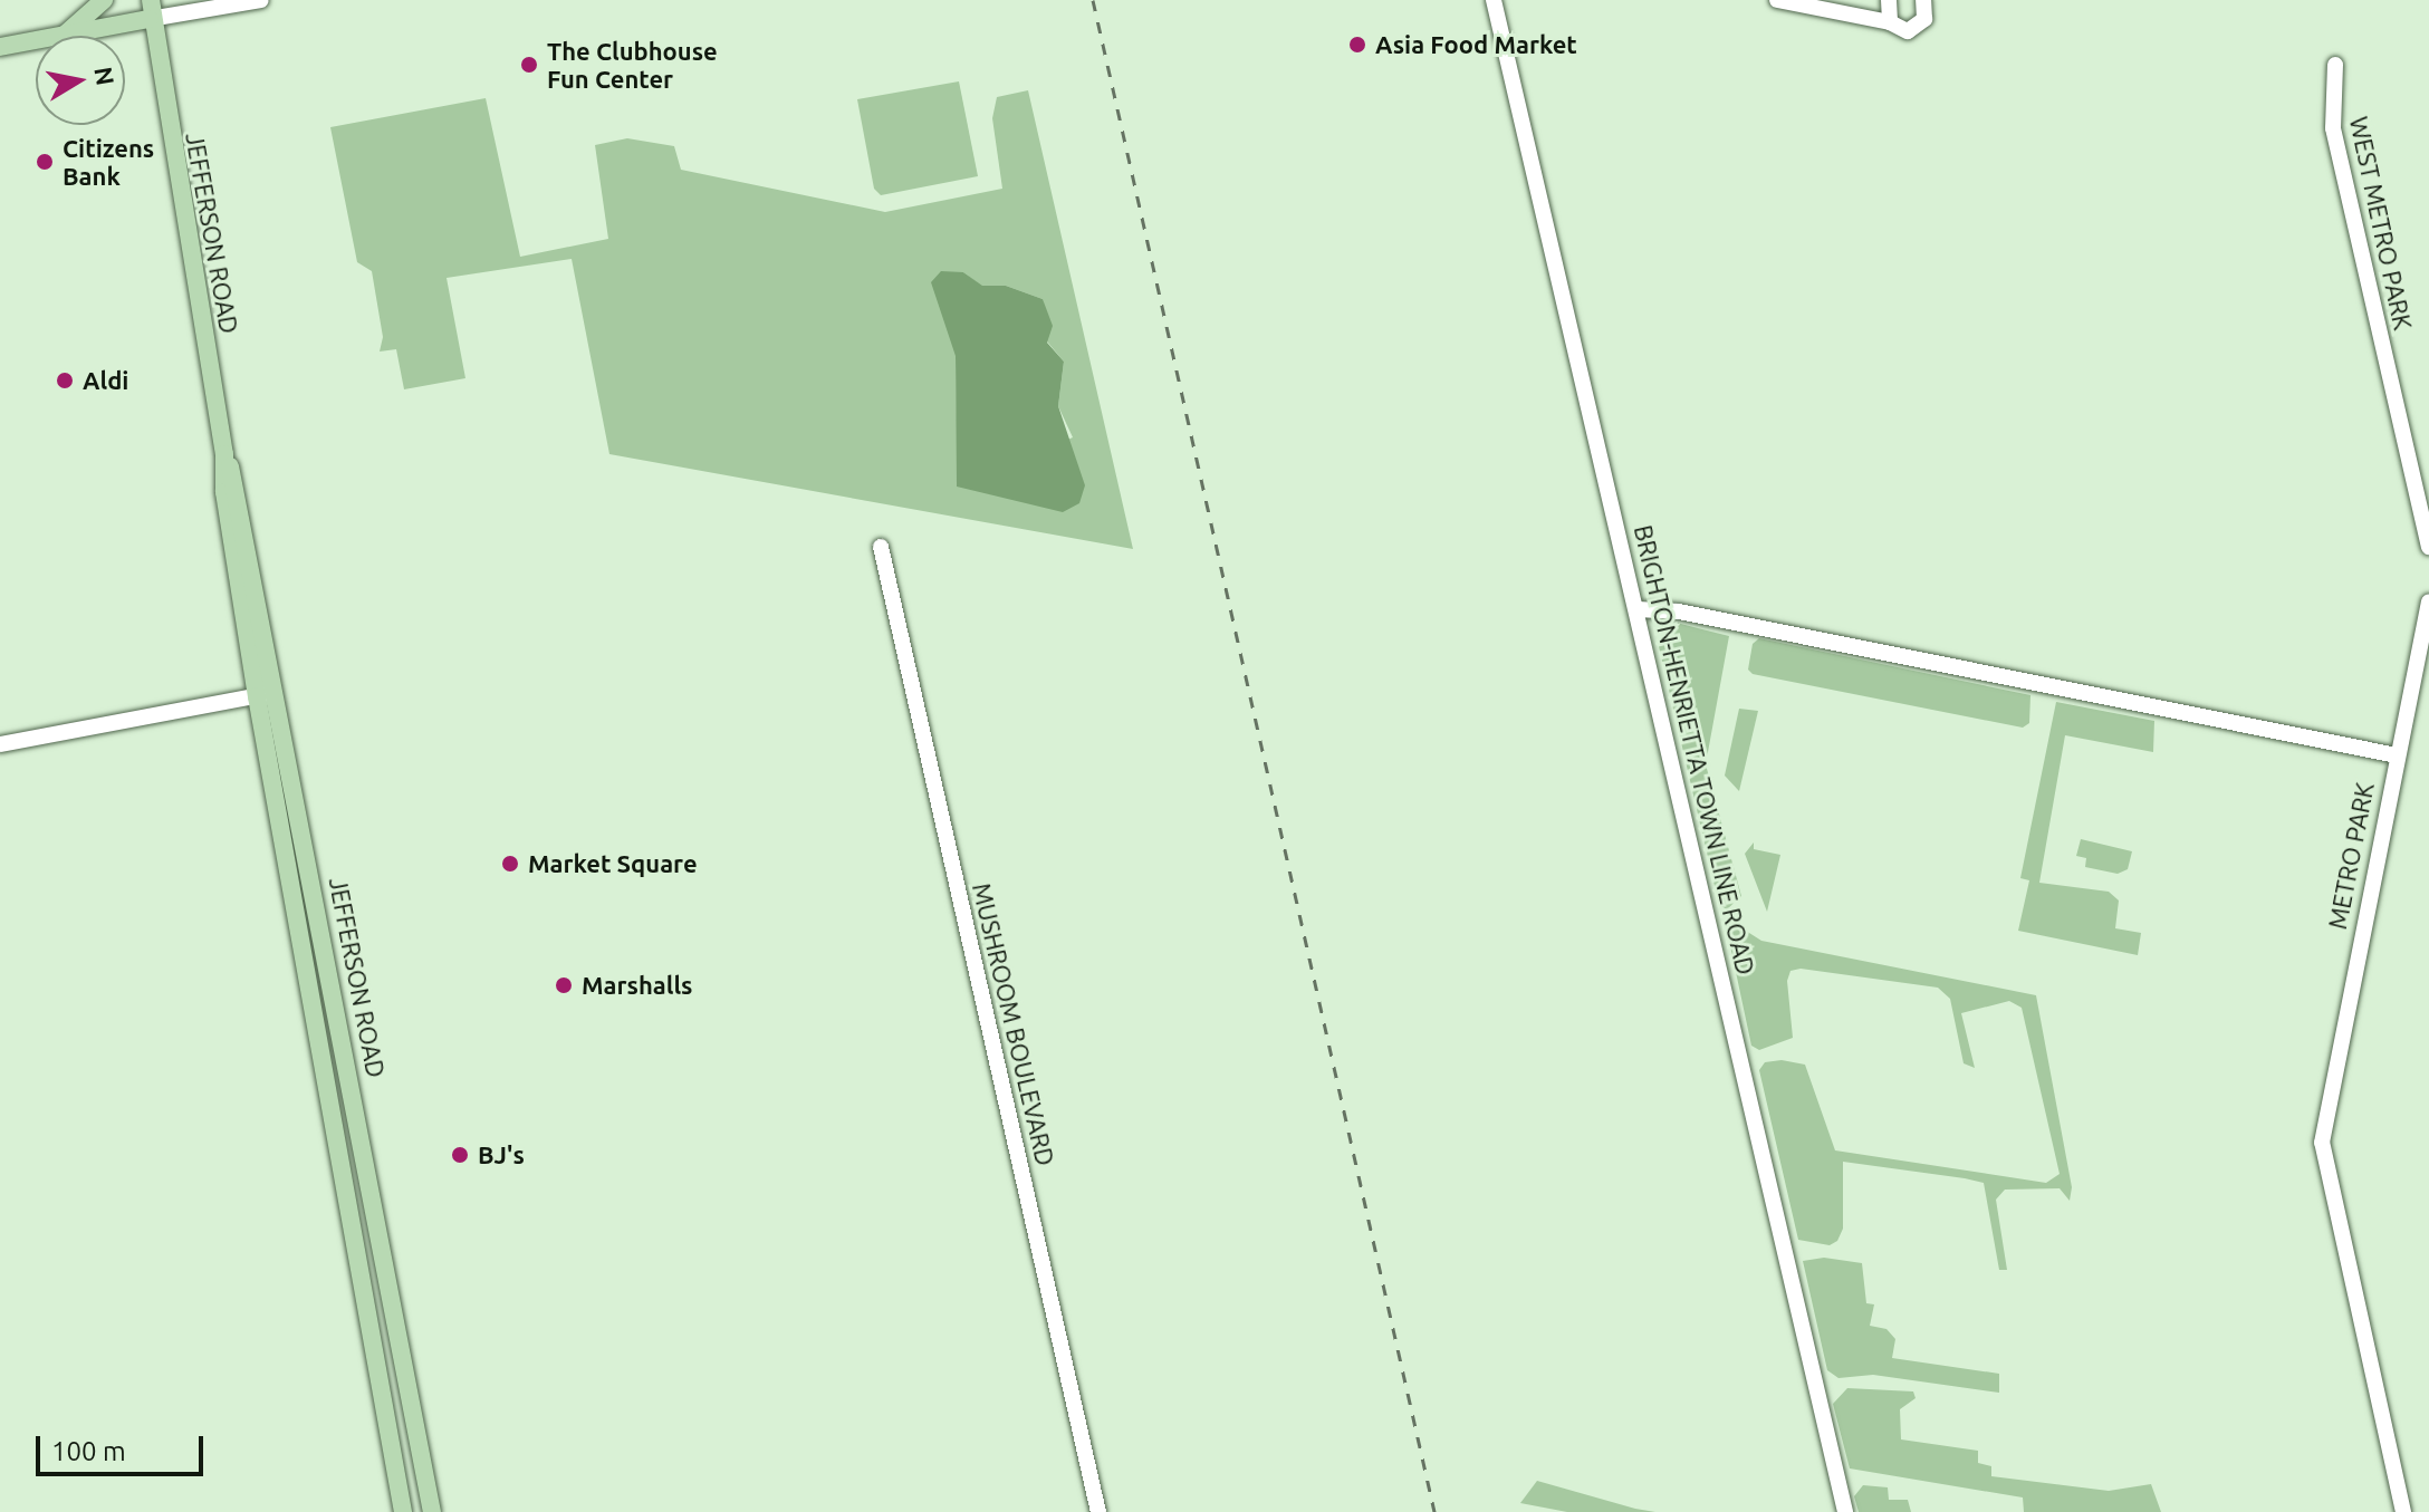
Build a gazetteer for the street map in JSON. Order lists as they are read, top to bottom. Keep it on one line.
{"streets":{"main road":["JEFFERSON ROAD"],"street":["WEST METRO PARK","BRIGHTON-HENRIETTA TOWN LINE ROAD","METRO PARK","MUSHROOM BOULEVARD"]},"crossings":[["BRIGHTON-HENRIETTA TOWN LINE ROAD","METRO PARK"]],"places":["Asia Food Market","The Clubhouse Fun Center","Citizens Bank","Aldi","Market Square","Marshalls","BJ's"],"scale_bar":"100 m","north":"right"}
